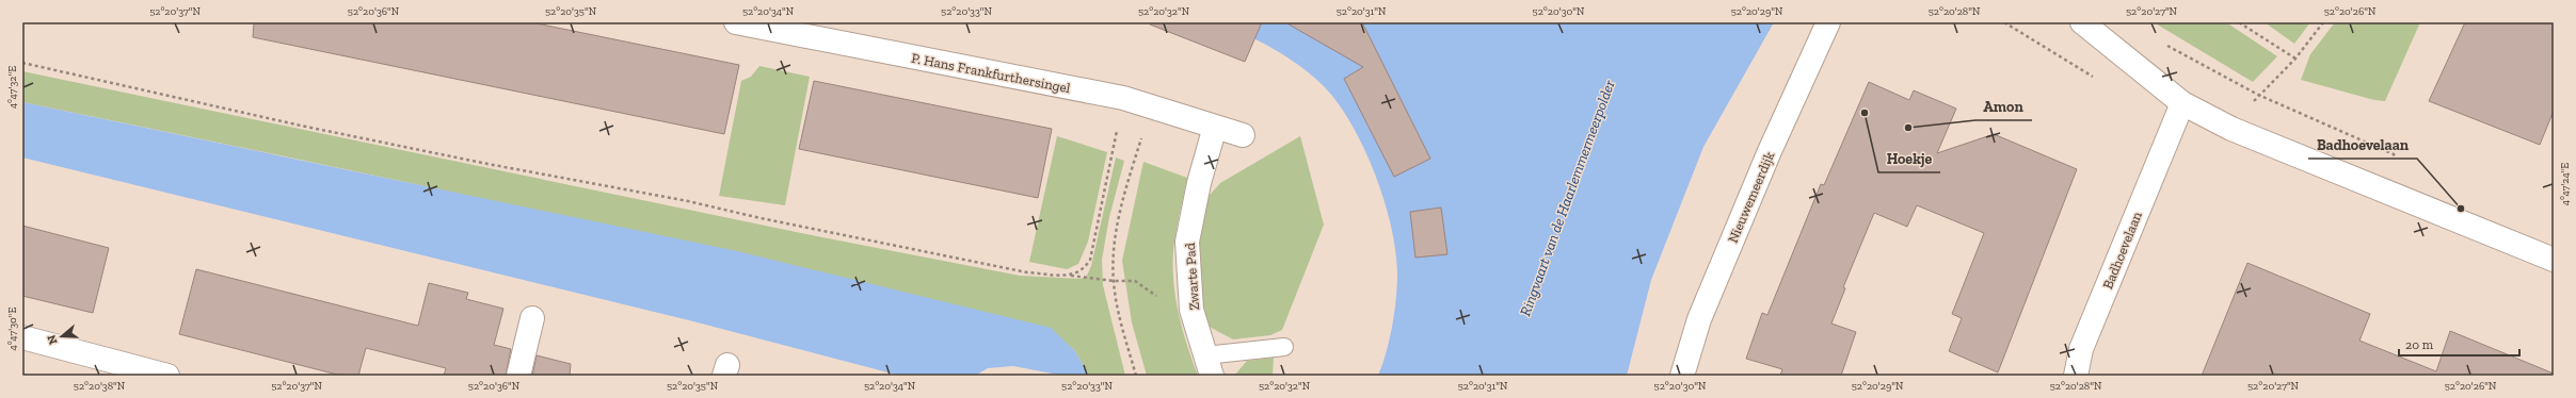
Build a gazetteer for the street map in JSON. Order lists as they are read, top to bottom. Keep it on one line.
{"streets":{"street":["P. Hans Frankfurthersingel","Nieuwemeerdijk","Badhoevelaan","Zwarte Pad"]},"crossings":[["P. Hans Frankfurthersingel","Zwarte Pad"]],"water":["Ringvaart van de Haarlemmermeerpolder"],"places":["Hoekje","Amon","Badhoevelaan"],"scale_bar":"20 m","north":"left","coordinates":["52°20'37\"N","52°20'36\"N","52°20'35\"N","52°20'34\"N","52°20'33\"N","52°20'32\"N","52°20'31\"N","52°20'30\"N","52°20'29\"N","52°20'28\"N","52°20'27\"N","52°20'26\"N","4°47'32\"E","4°47'24\"E","4°47'30\"E","52°20'38\"N"]}
